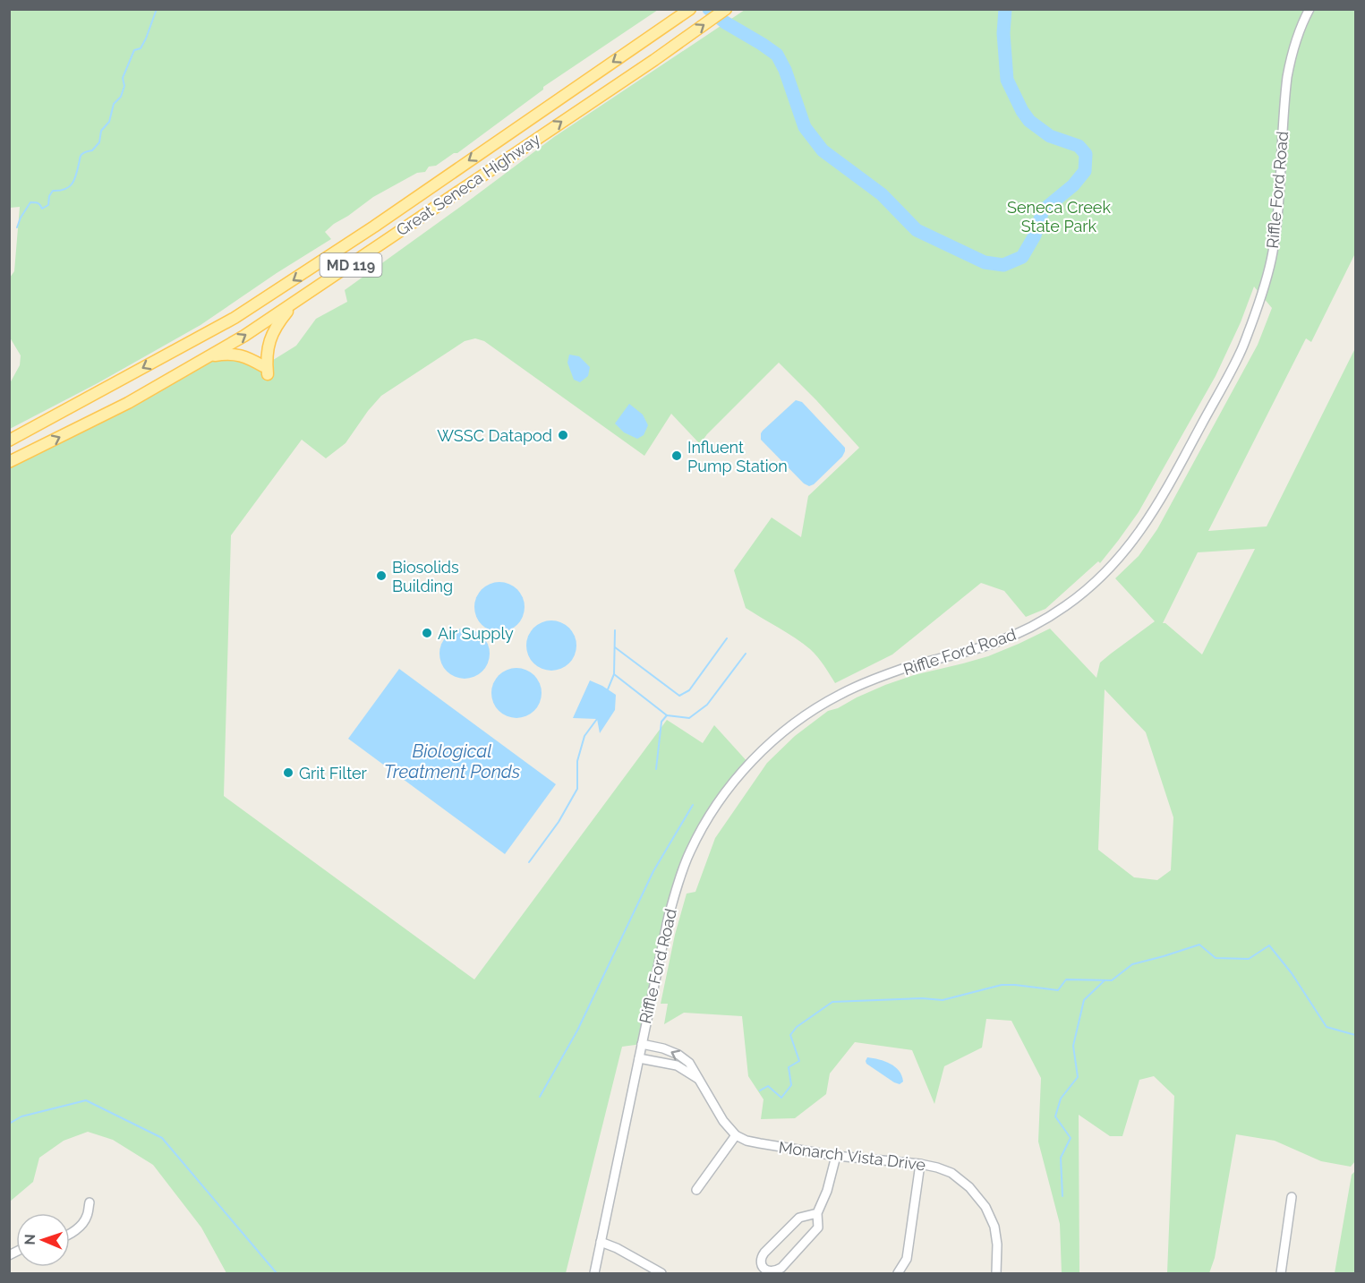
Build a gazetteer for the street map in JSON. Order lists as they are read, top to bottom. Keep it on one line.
{"streets":{"main road":["Great Seneca Highway","MD 119"],"street":["Riffle Ford Road","Monarch Vista Drive"]},"water":["Biological Treatment Ponds"],"parks":["Seneca Creek State Park"],"places":["WSSC Datapod","Influent Pump Station","Biosolids Building","Air Supply","Grit Filter"],"north":"left"}
